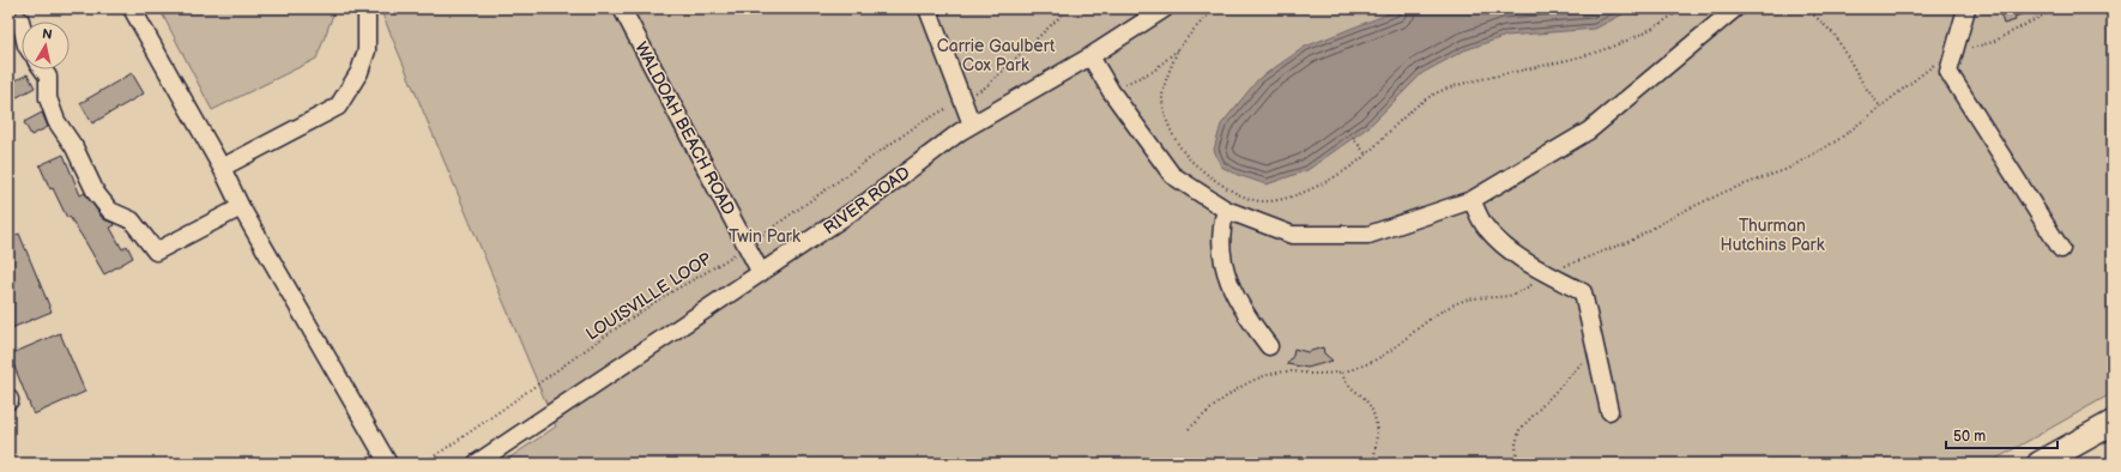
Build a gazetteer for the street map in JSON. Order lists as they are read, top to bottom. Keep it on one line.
{"streets":{"street":["WALDOAH BEACH ROAD","RIVER ROAD"],"path":["LOUISVILLE LOOP"]},"crossings":[["WALDOAH BEACH ROAD","RIVER ROAD"],["WALDOAH BEACH ROAD","LOUISVILLE LOOP"]],"parks":["Carrie Gaulbert Cox Park","Thurman Hutchins Park","Twin Park"],"scale_bar":"50 m","north":"top"}
